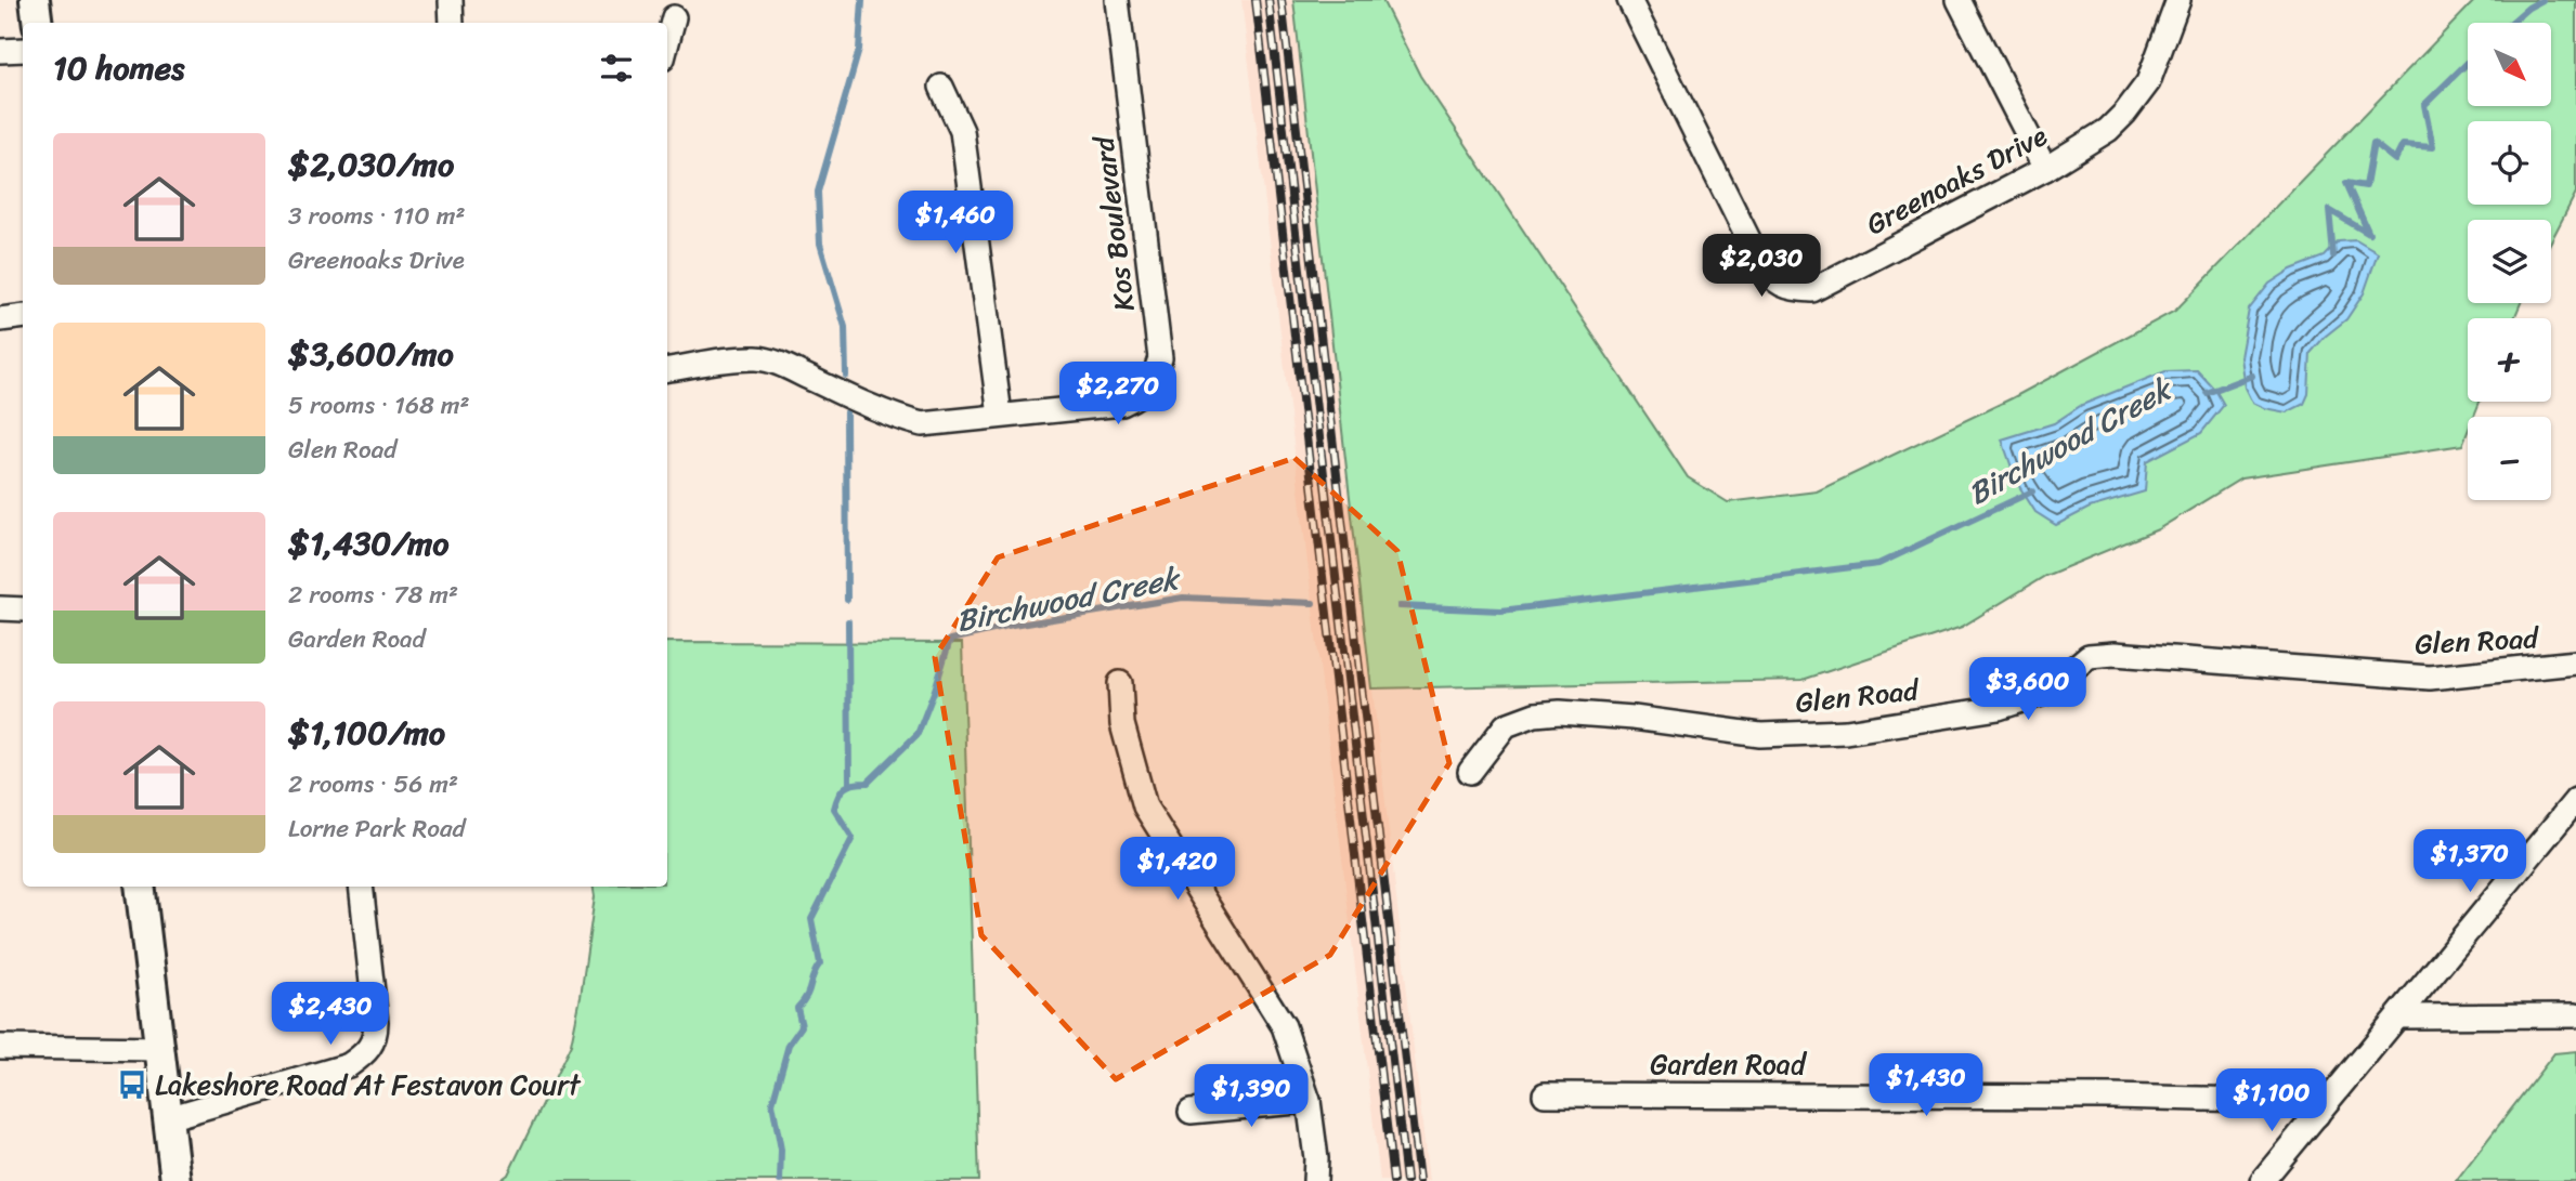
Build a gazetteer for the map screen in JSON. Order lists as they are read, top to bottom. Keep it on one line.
{"streets":{"street":["Greenoaks Drive","Kos Boulevard","Glen Road","Garden Road"]},"water":["Birchwood Creek"],"places":{"bus stop":["Lakeshore Road At Festavon Court"]},"north":"bottom right","page":{"map_buttons":["+","−"],"heading":"10 homes","list":[{"name":"$2,030/mo","note":"3 rooms · 110 m² · Greenoaks Drive"},{"name":"$3,600/mo","note":"5 rooms · 168 m² · Glen Road"},{"name":"$1,430/mo","note":"2 rooms · 78 m² · Garden Road"},{"name":"$1,100/mo","note":"2 rooms · 56 m² · Lorne Park Road"}],"price":["$1,460","$2,030","$2,270","$3,600","$1,370","$1,420","$2,430","$1,430","$1,390","$1,100"]}}
